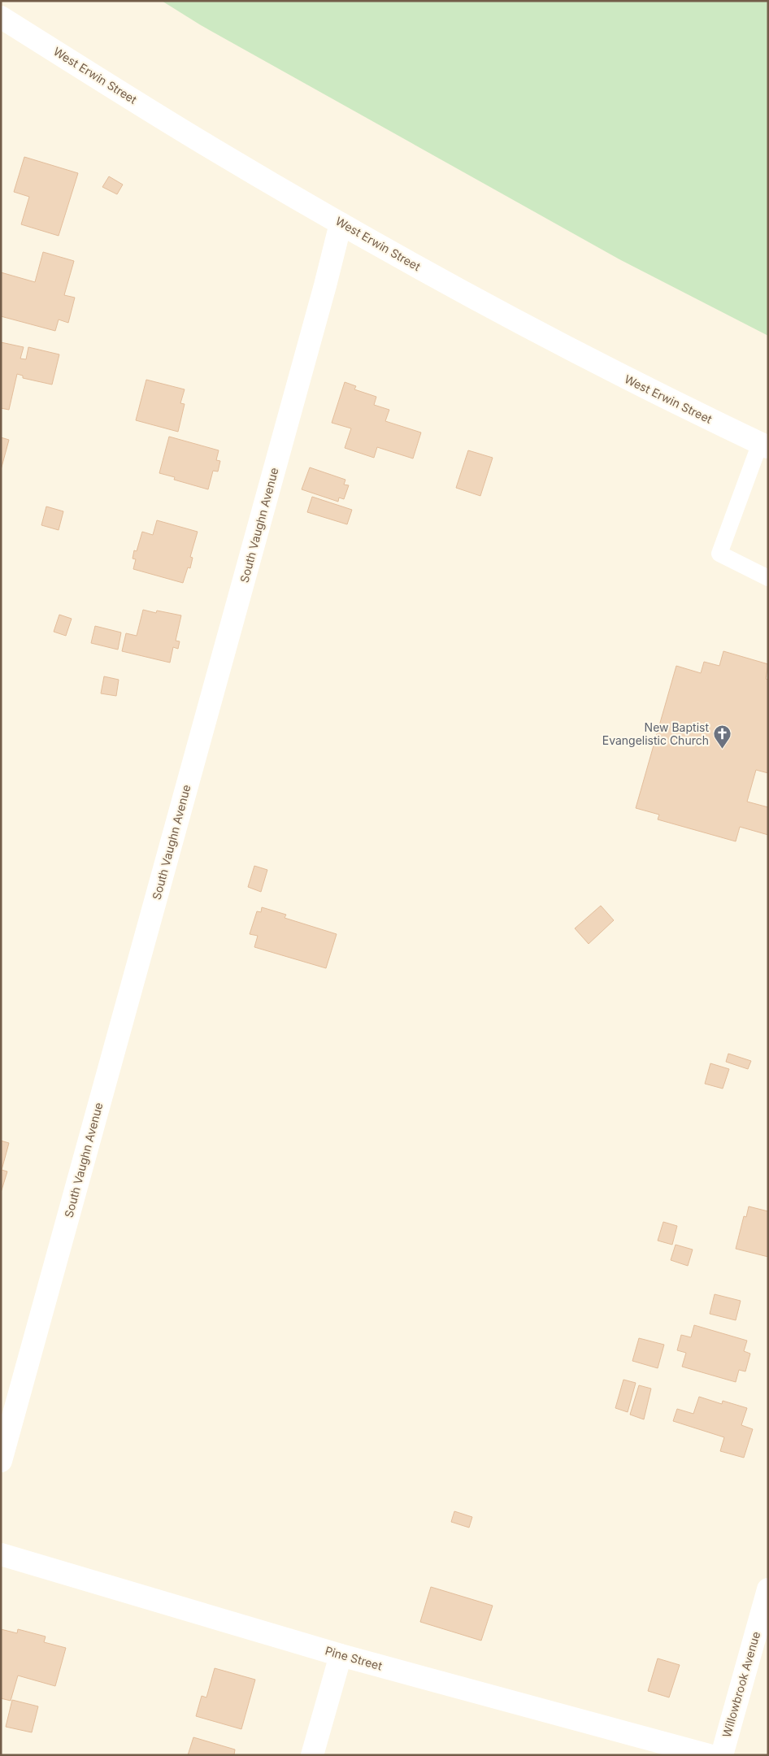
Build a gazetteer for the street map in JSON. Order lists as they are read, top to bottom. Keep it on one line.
{"streets":{"street":["West Erwin Street","South Vaughn Avenue","Pine Street","Willowbrook Avenue"]},"crossings":[["West Erwin Street","South Vaughn Avenue"]],"places":{"church":["New Baptist Evangelistic Church"]}}
